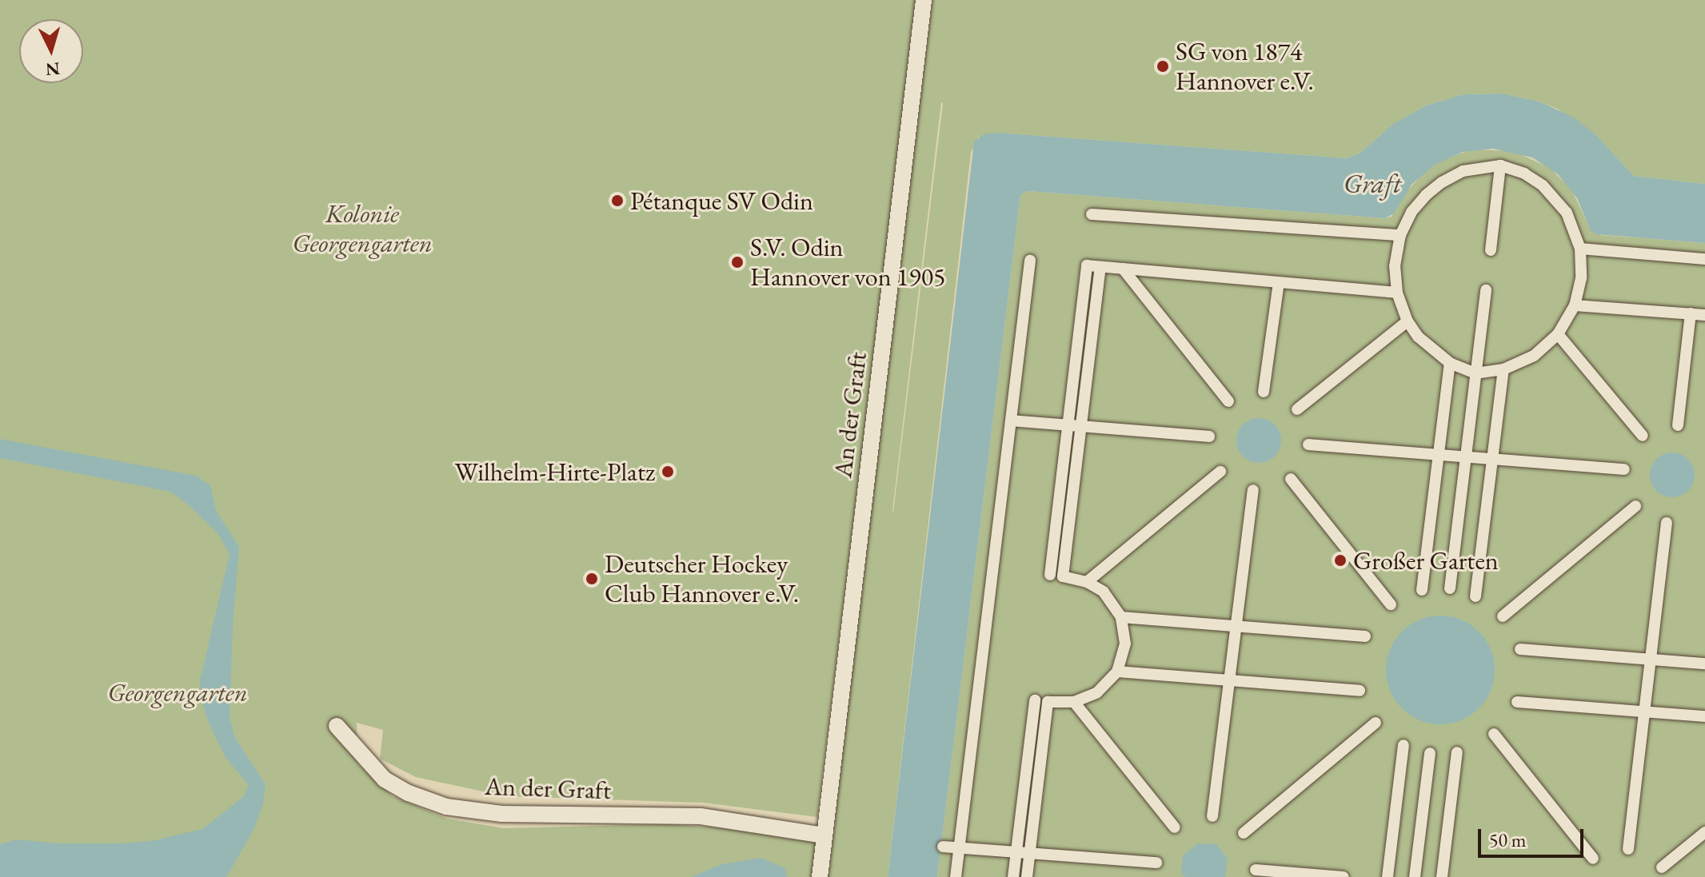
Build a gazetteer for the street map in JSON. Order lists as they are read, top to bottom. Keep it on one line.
{"streets":{"street":["An der Graft"]},"water":["Graft"],"parks":["Kolonie Georgengarten","Georgengarten"],"places":["SG von 1874 Hannover e.V.","Pétanque SV Odin","S.V. Odin Hannover von 1905","Wilhelm-Hirte-Platz","Großer Garten","Deutscher Hockey Club Hannover e.V."],"scale_bar":"50 m","north":"bottom"}
